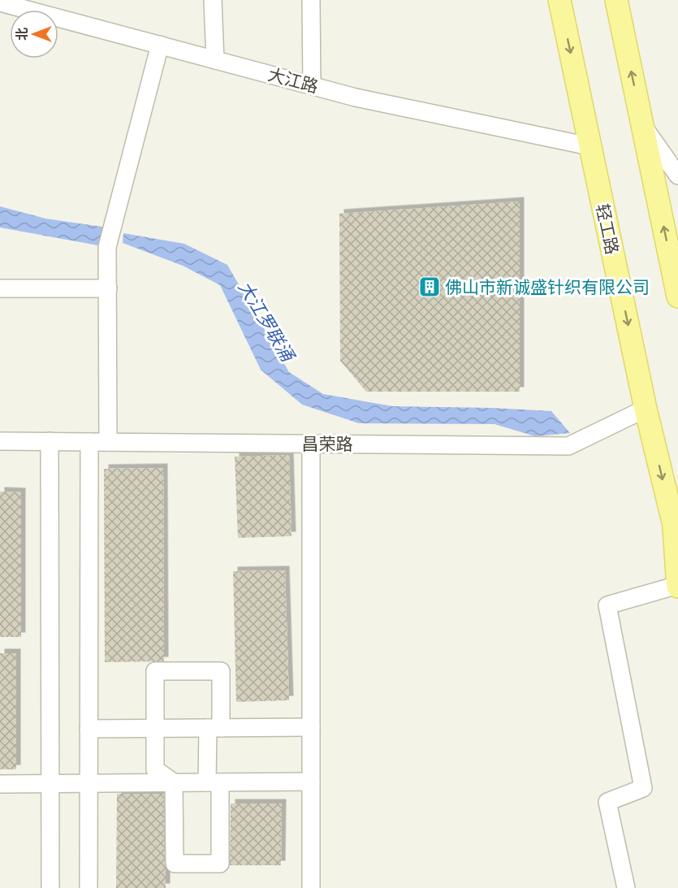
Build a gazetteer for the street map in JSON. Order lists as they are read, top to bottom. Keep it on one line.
{"streets":{"main road":["轻工路"],"street":["大江路","昌荣路"]},"crossings":[["大江路","轻工路"],["轻工路","昌荣路"]],"water":["大江罗联涌"],"places":{"building":["佛山市新诚盛针织有限公司"]},"north":"left"}
